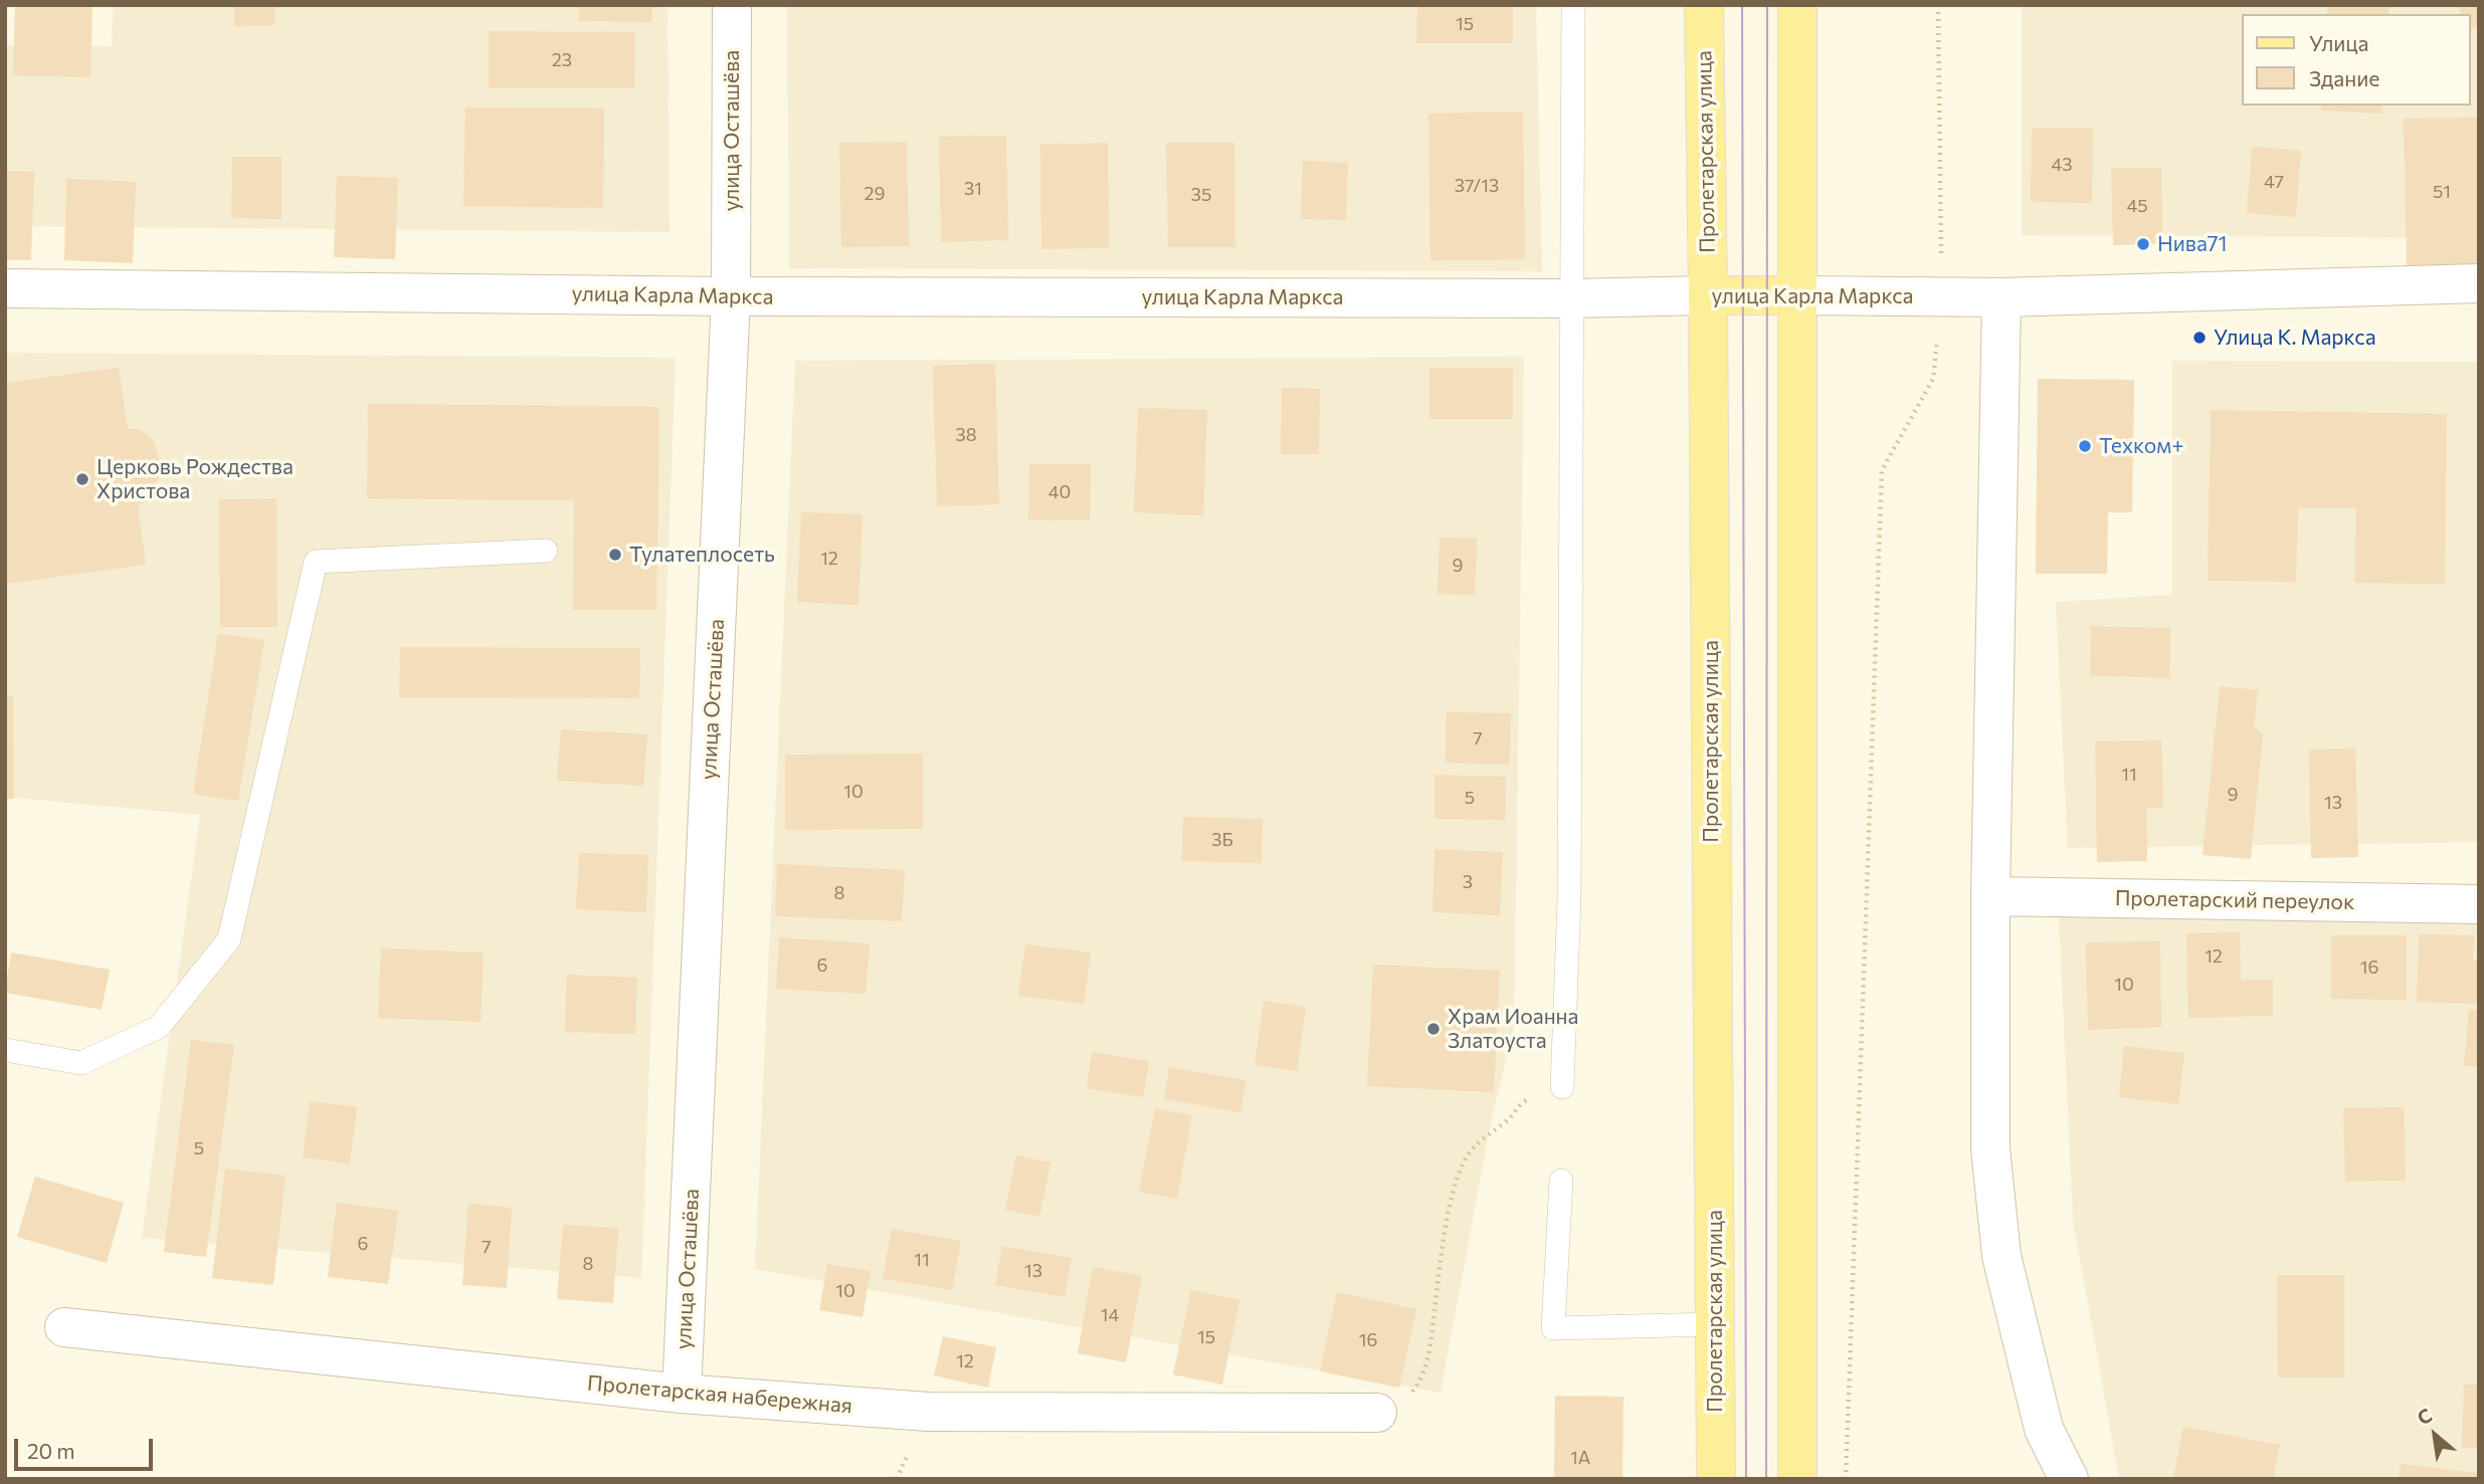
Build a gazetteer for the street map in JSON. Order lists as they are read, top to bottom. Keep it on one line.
{"streets":{"main road":["Пролетарская улица","улица Карла Маркса"],"street":["улица Осташёва","Пролетарский переулок","Пролетарская набережная"]},"crossings":[["улица Осташёва","улица Карла Маркса"],["улица Осташёва","Пролетарская набережная"],["Пролетарская улица","улица Карла Маркса"]],"places":["Нива71","Улица К. Маркса","Техком+","Церковь Рождества Христова","Тулатеплосеть","Храм Иоанна Златоуста"],"house_numbers":["15","23","43","47","37/13","31","51","29","35","45","38","40","12","9","7","11","10","9","5","13","3Б","3","8","12","6","16","10","5","6","7","11","8","13","10","14","15","16","12","1А"],"legend":["Улица","Здание"],"scale_bar":"20 m","north":"top left"}
